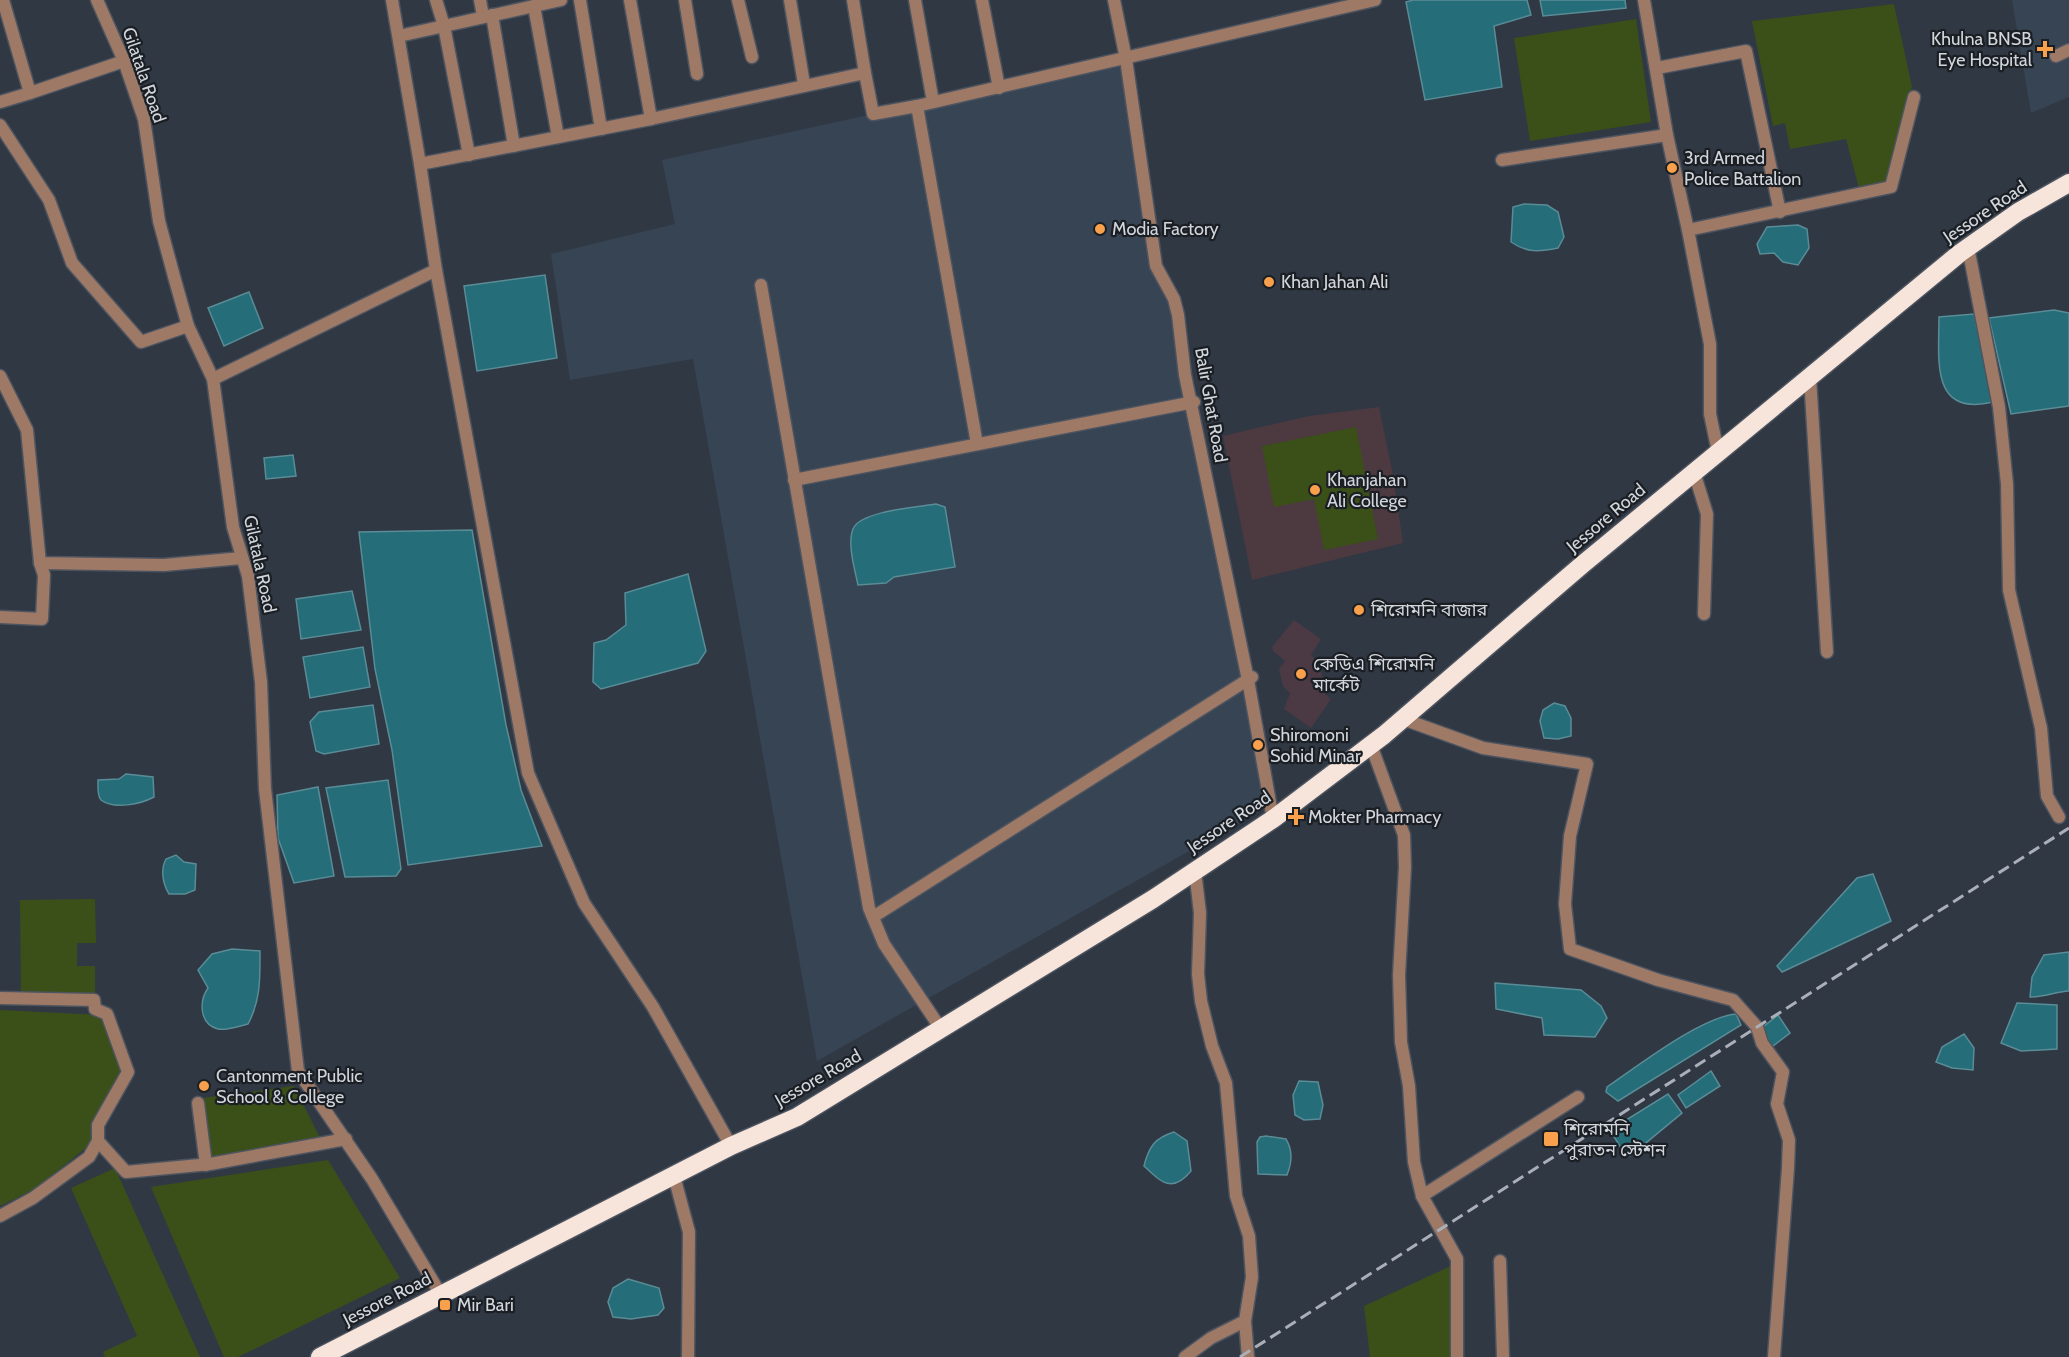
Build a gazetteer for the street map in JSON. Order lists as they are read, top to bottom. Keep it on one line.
{"streets":{"highway":["Jessore Road"],"street":["Gilatala Road","Balir Ghat Road"]},"crossings":[["Gilatala Road","Jessore Road"],["Jessore Road","Balir Ghat Road"]],"places":{"health":["Khulna BNSB Eye Hospital","Mokter Pharmacy"],"other":["3rd Armed Police Battalion","Modia Factory","Khan Jahan Ali","Khanjahan Ali College","শিরোমনি বাজার","কেডিএ শিরোমনি মার্কেট","Shiromoni Sohid Minar","Cantonment Public School & College"],"transit":["শিরোমনি পুরাতন স্টেশন","Mir Bari"]}}
